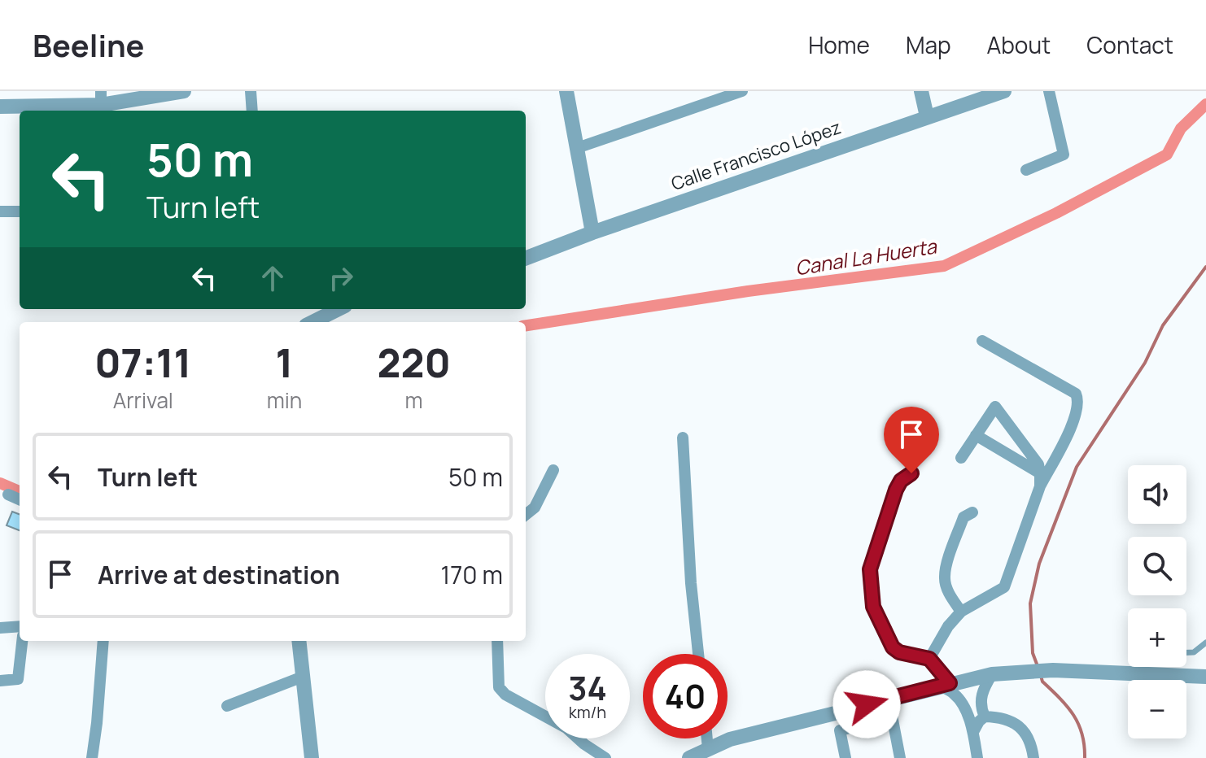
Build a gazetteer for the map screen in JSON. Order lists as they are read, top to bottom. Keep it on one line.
{"streets":{"street":["Calle Francisco López"]},"water":["Canal La Huerta"],"page":{"header":"Beeline","nav":["Home","Map","About","Contact"],"turn":["50 m","Turn left"],"eta":["07:11","Arrival","1","min","220","m"],"list":[{"name":"Turn left","value":"50 m"},{"name":"Arrive at destination","value":"170 m"}],"map_buttons":["+","−"],"speed":"34 km/h","limit":"40"}}
